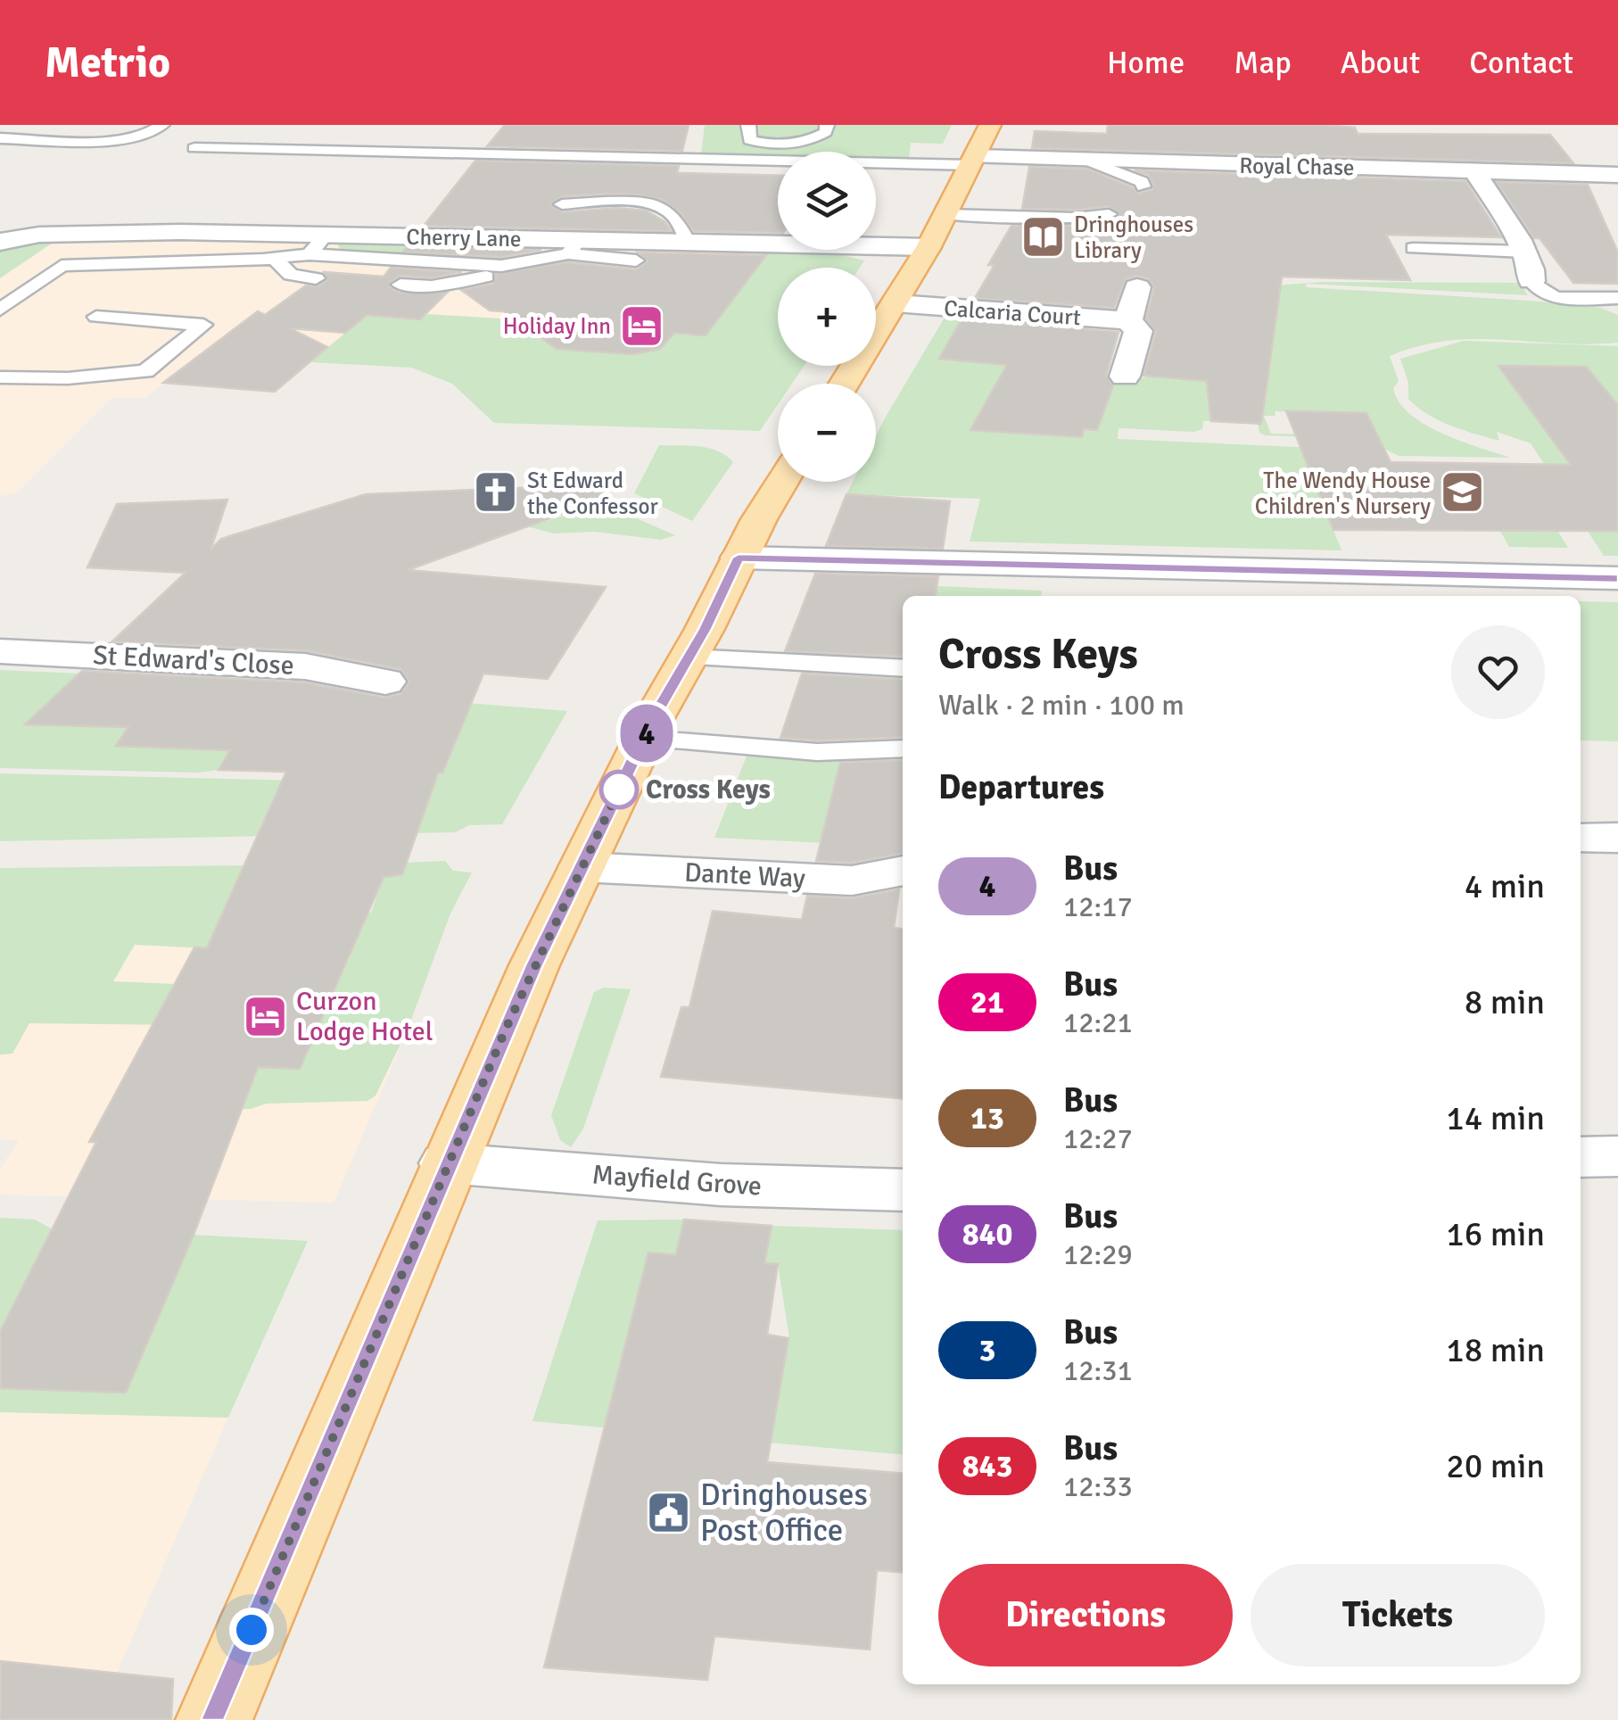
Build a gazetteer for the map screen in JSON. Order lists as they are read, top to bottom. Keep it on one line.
{"streets":{"street":["Royal Chase","Cherry Lane","Calcaria Court","St Edward's Close","Dante Way","Mayfield Grove"]},"places":{"library":["Dringhouses Library"],"hotel":["Holiday Inn","Curzon Lodge Hotel"],"church":["St Edward the Confessor"],"school or university":["The Wendy House Children's Nursery"],"other":["Cross Keys"],"public building":["Dringhouses Post Office"]},"lines":["bus line 4"],"page":{"header":"Metrio","nav":["Home","Map","About","Contact"],"on_map":"4","map_buttons":["+","−"],"heading":[["Cross Keys","Walk · 2 min · 100 m"],"Departures"],"list":[{"mark":"4","name":"Bus","note":"12:17","value":"4 min"},{"mark":"21","name":"Bus","note":"12:21","value":"8 min"},{"mark":"13","name":"Bus","note":"12:27","value":"14 min"},{"mark":"840","name":"Bus","note":"12:29","value":"16 min"},{"mark":"3","name":"Bus","note":"12:31","value":"18 min"},{"mark":"843","name":"Bus","note":"12:33","value":"20 min"}],"buttons":["Directions","Tickets"]}}
